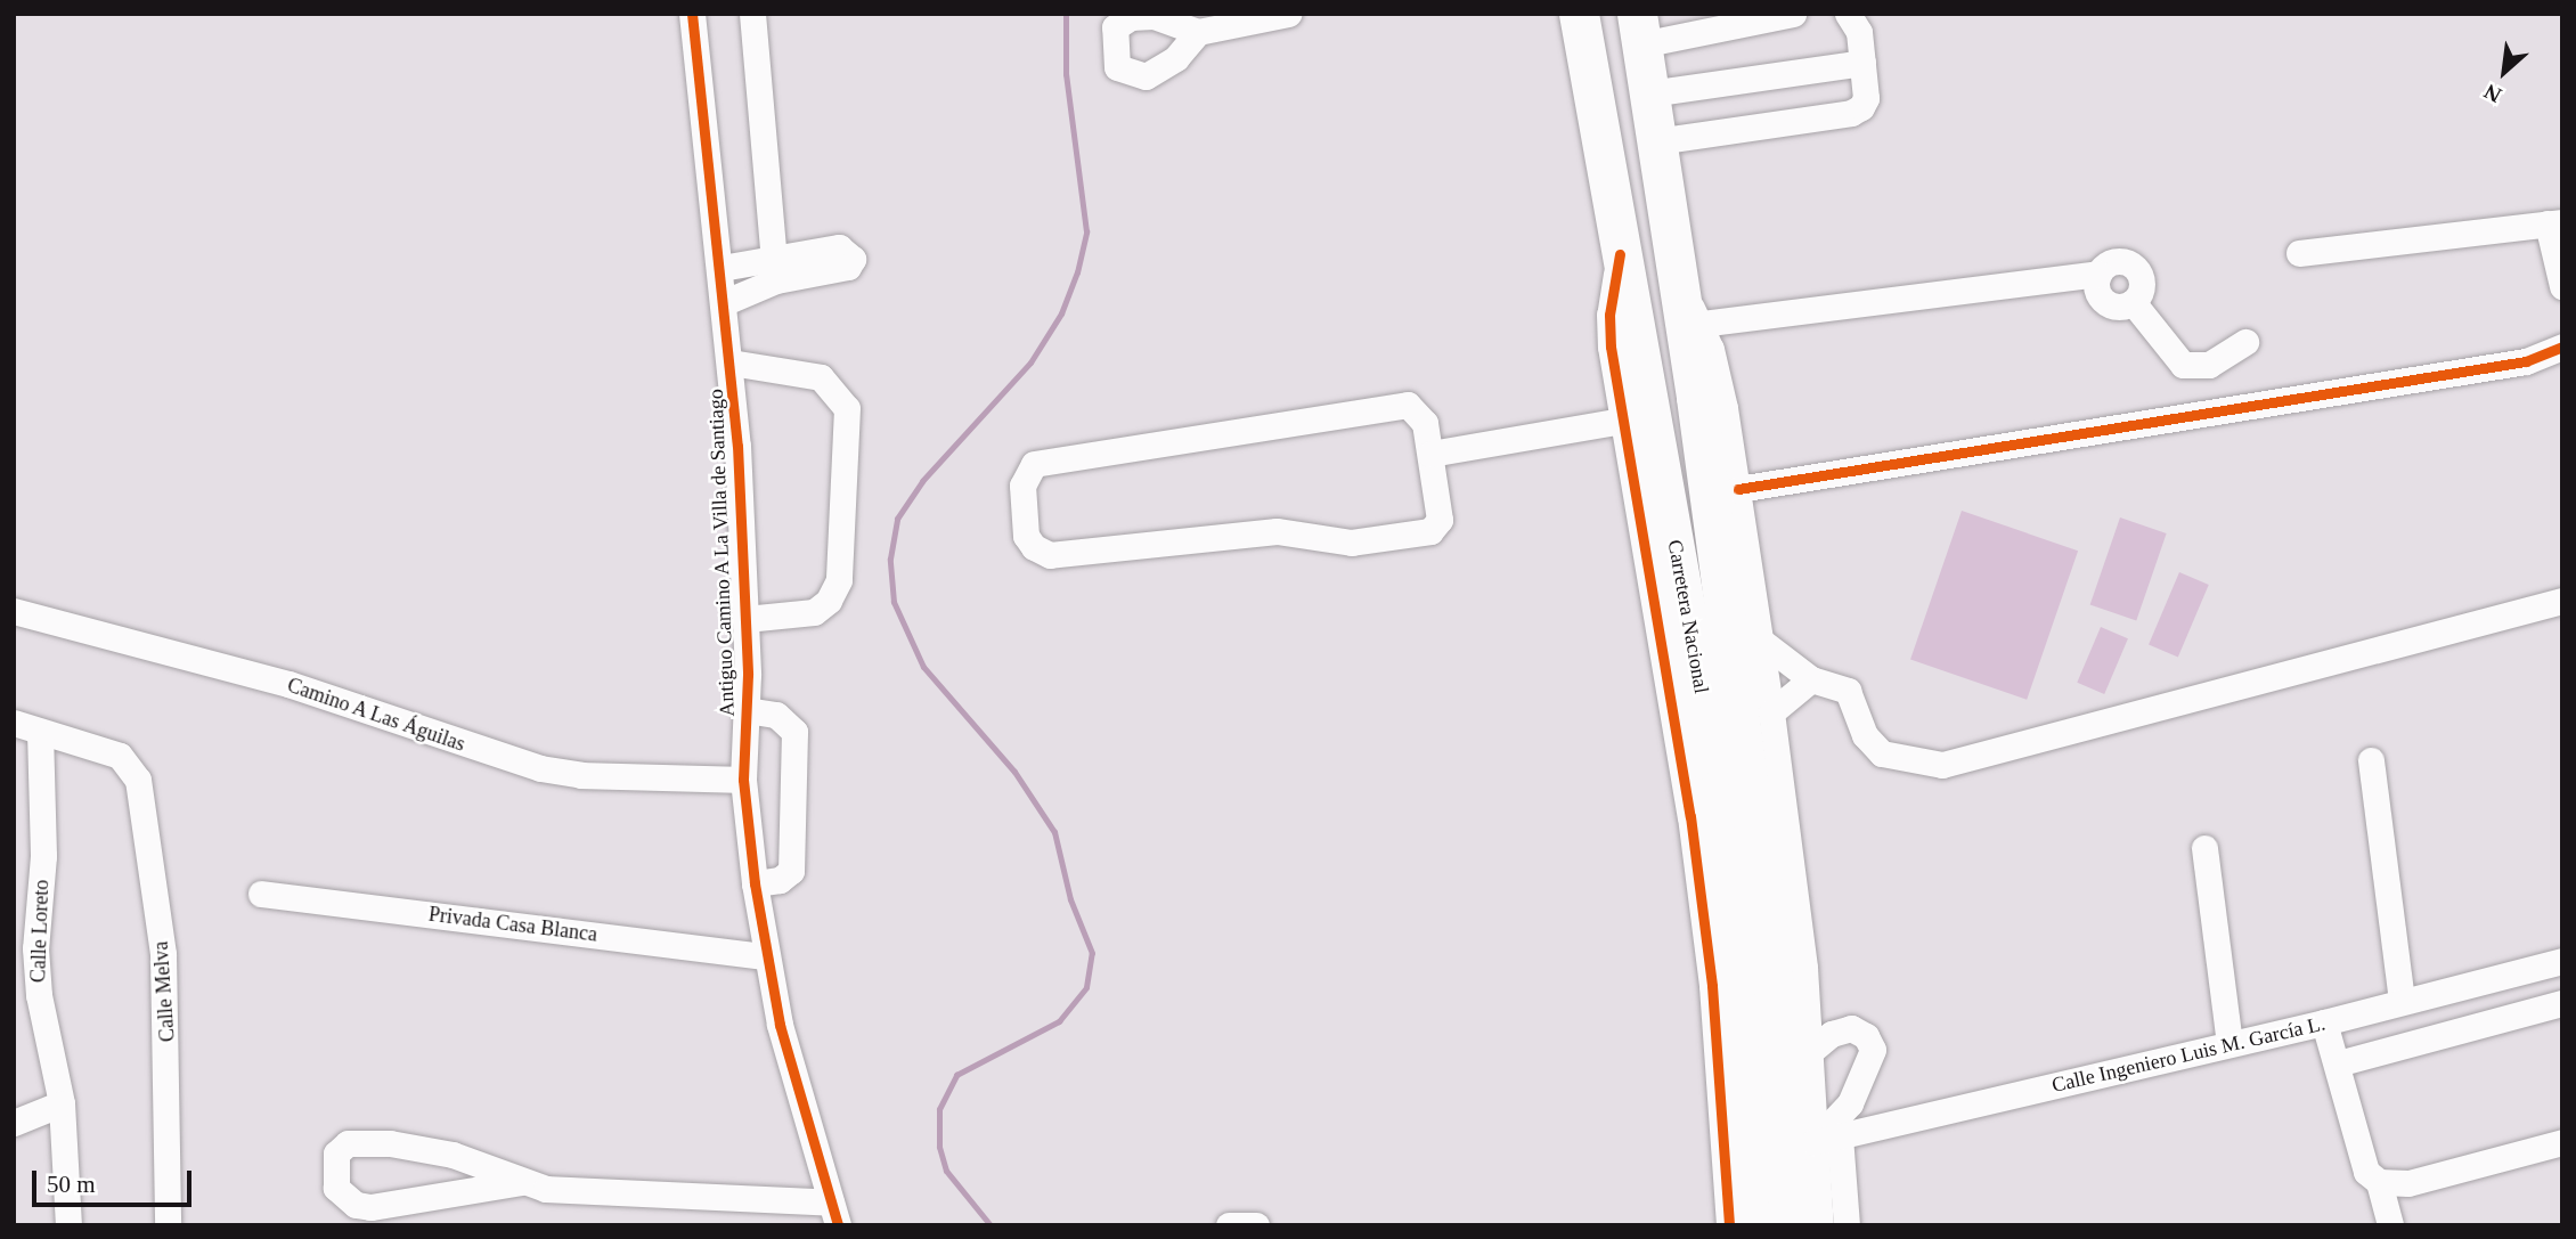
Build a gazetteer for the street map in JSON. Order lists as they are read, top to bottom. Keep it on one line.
{"streets":{"highway":["Carretera Nacional"],"street":["Antiguo Camino A La Villa de Santiago","Camino A Las Águilas","Privada Casa Blanca","Calle Loreto","Calle Melva","Calle Ingeniero Luis M. García L."]},"crossings":[["Antiguo Camino A La Villa de Santiago","Camino A Las Águilas"],["Antiguo Camino A La Villa de Santiago","Privada Casa Blanca"],["Calle Loreto","Calle Melva"]],"scale_bar":"50 m","north":"bottom left"}
